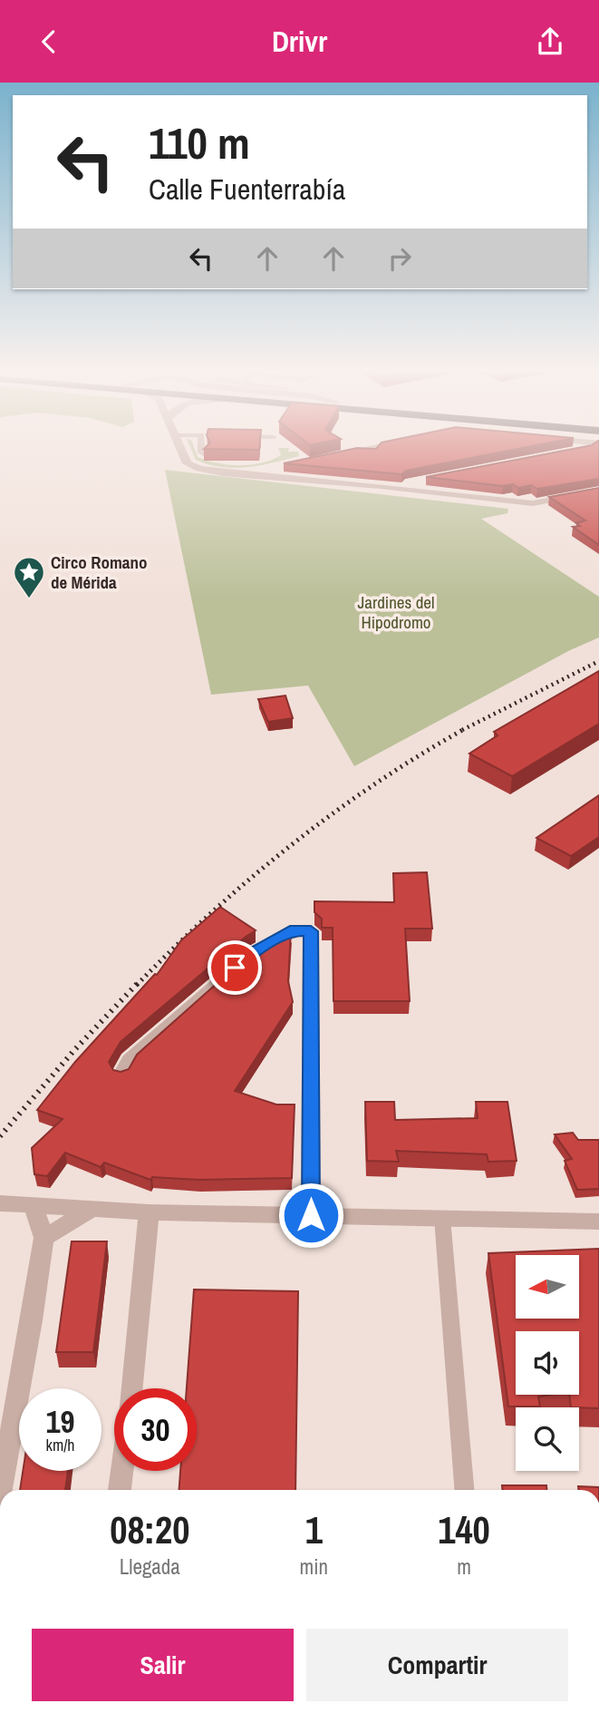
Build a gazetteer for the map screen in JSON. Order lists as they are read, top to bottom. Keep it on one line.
{"parks":["Jardines del Hipodromo"],"places":{"place":["Circo Romano de Mérida"]},"north":"left","page":{"header":"Drivr","turn":["110 m","Calle Fuenterrabía"],"speed":"19 km/h","limit":"30","eta":["08:20","Llegada","1","min","140","m"],"buttons":["Salir","Compartir"]}}
